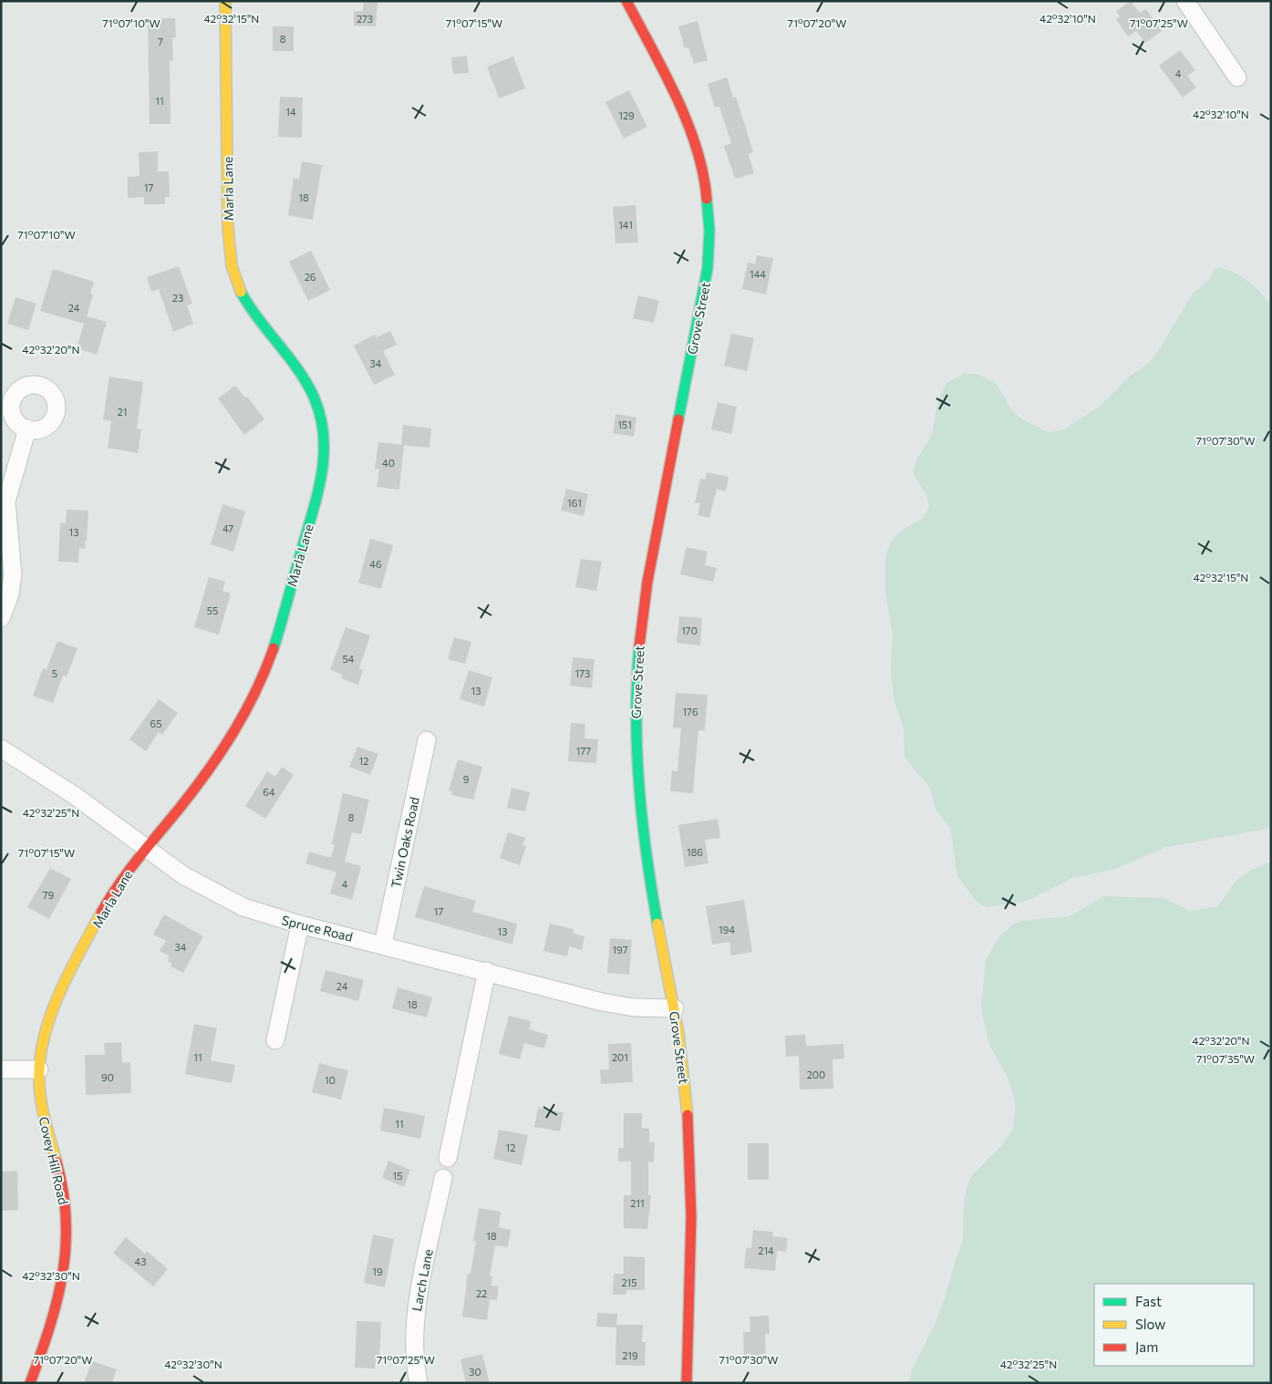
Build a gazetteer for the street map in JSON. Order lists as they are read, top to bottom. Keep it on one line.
{"streets":{"street":["Marla Lane","Grove Street","Twin Oaks Road","Spruce Road","Covey Hill Road","Larch Lane"]},"crossings":[["Marla Lane","Spruce Road"],["Marla Lane","Covey Hill Road"],["Grove Street","Spruce Road"],["Twin Oaks Road","Spruce Road"]],"house_numbers":["273","8","7","4","11","14","129","17","18","141","144","26","23","24","34","21","151","40","161","47","13","46","55","170","54","5","173","13","176","65","177","12","9","64","8","186","4","79","17","194","13","34","197","24","18","11","201","200","90","10","11","12","15","211","18","214","43","19","215","22","219","30"],"legend":["Fast","Slow","Jam"],"coordinates":["42°32'15\"N","42°32'10\"N","71°07'10\"W","71°07'15\"W","71°07'20\"W","71°07'25\"W","42°32'20\"N","71°07'30\"W","42°32'25\"N","71°07'35\"W","42°32'30\"N"]}
